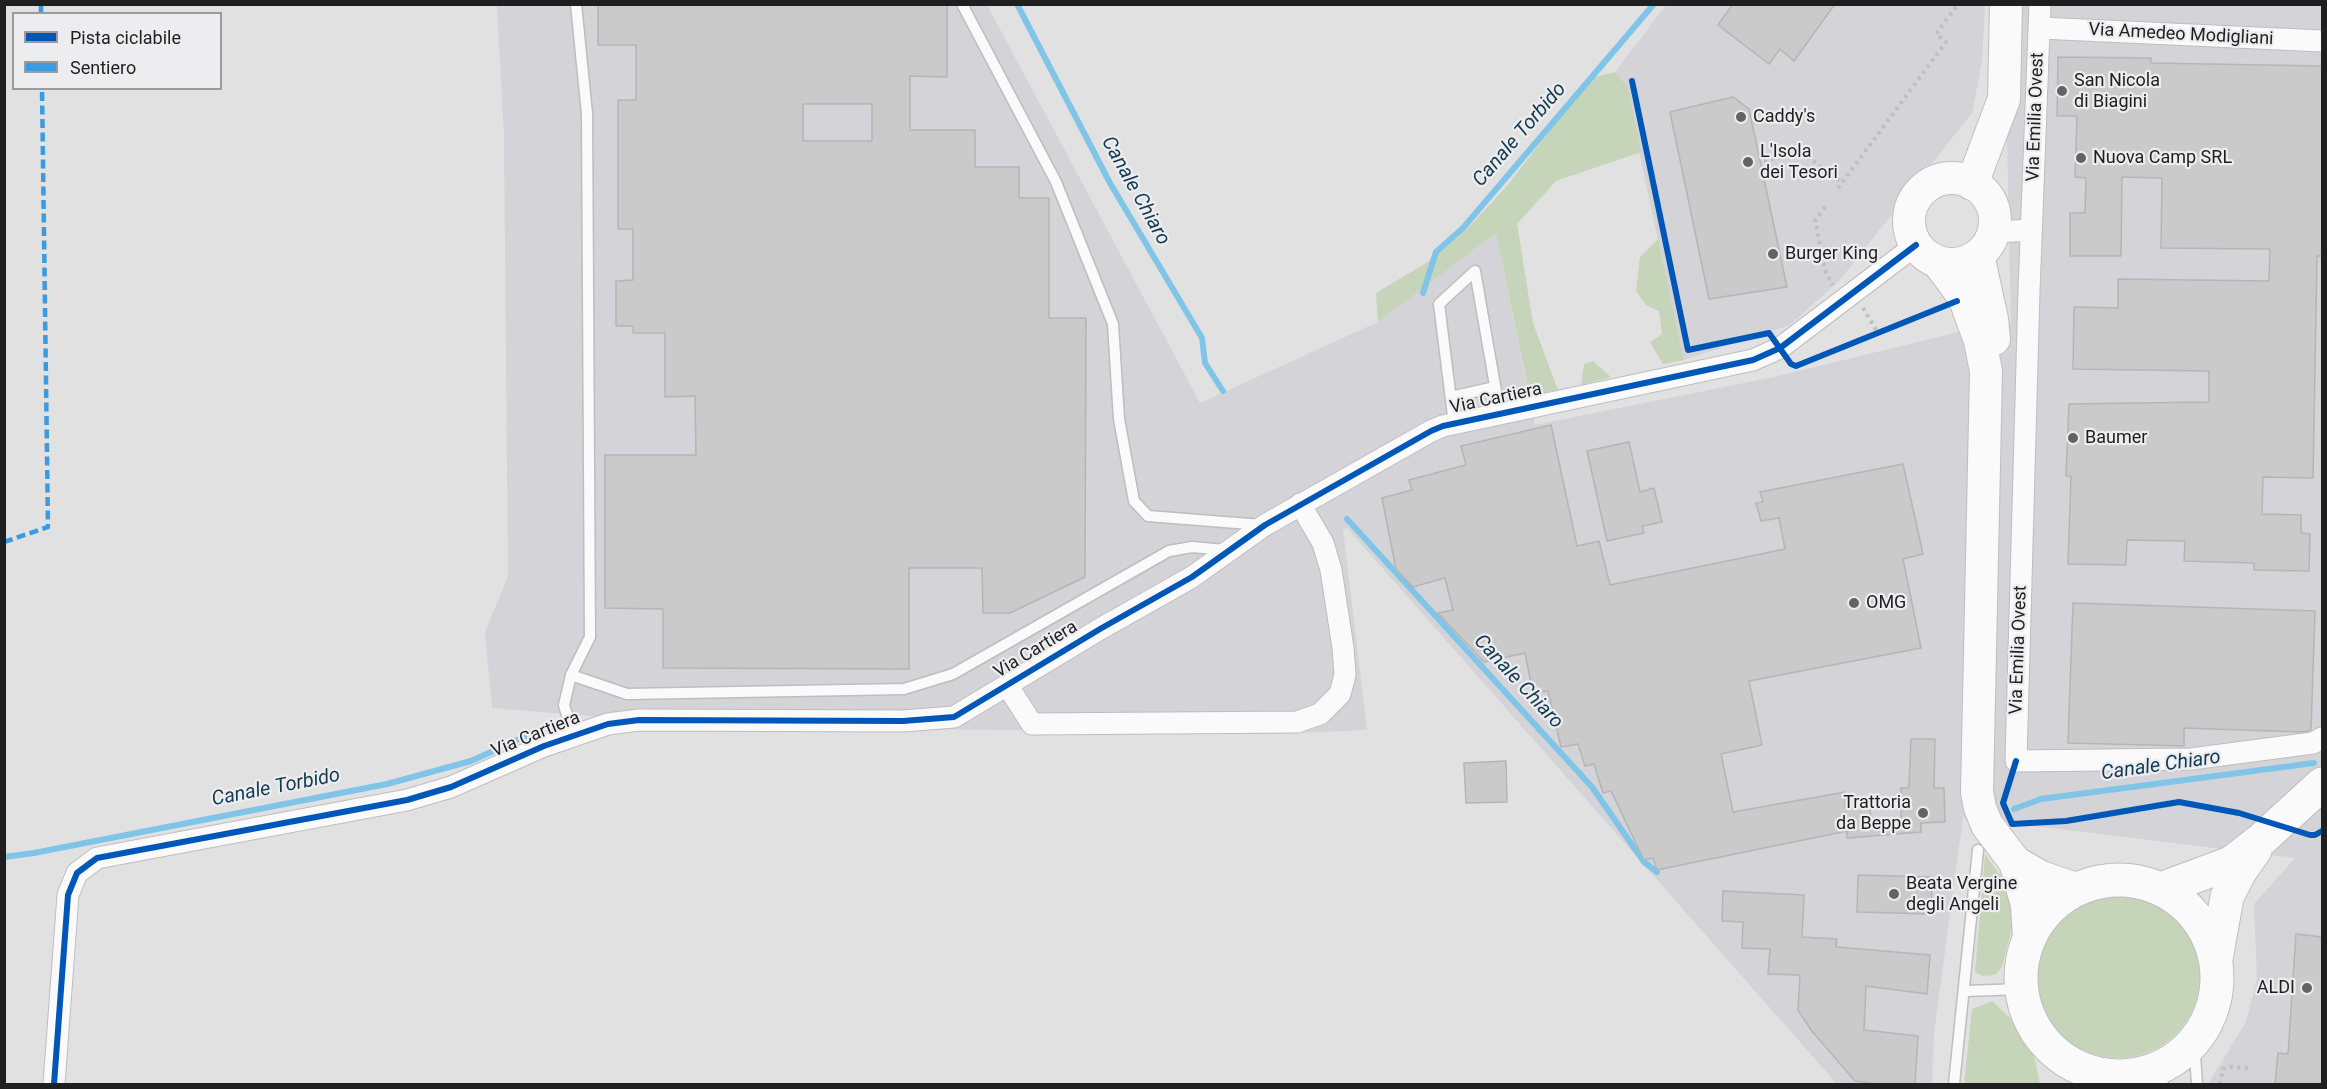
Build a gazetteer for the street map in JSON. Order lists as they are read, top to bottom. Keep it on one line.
{"streets":{"main road":["Via Emilia Ovest"],"street":["Via Amedeo Modigliani","Via Cartiera"]},"crossings":[["Via Amedeo Modigliani","Via Emilia Ovest"],["Via Emilia Ovest","Via Cartiera"]],"water":["Canale Torbido","Canale Chiaro"],"places":["San Nicola di Biagini","Caddy's","Nuova Camp SRL","L'Isola dei Tesori","Burger King","Baumer","OMG","Trattoria da Beppe","Beata Vergine degli Angeli","ALDI"],"legend":["Pista ciclabile","Sentiero"]}
